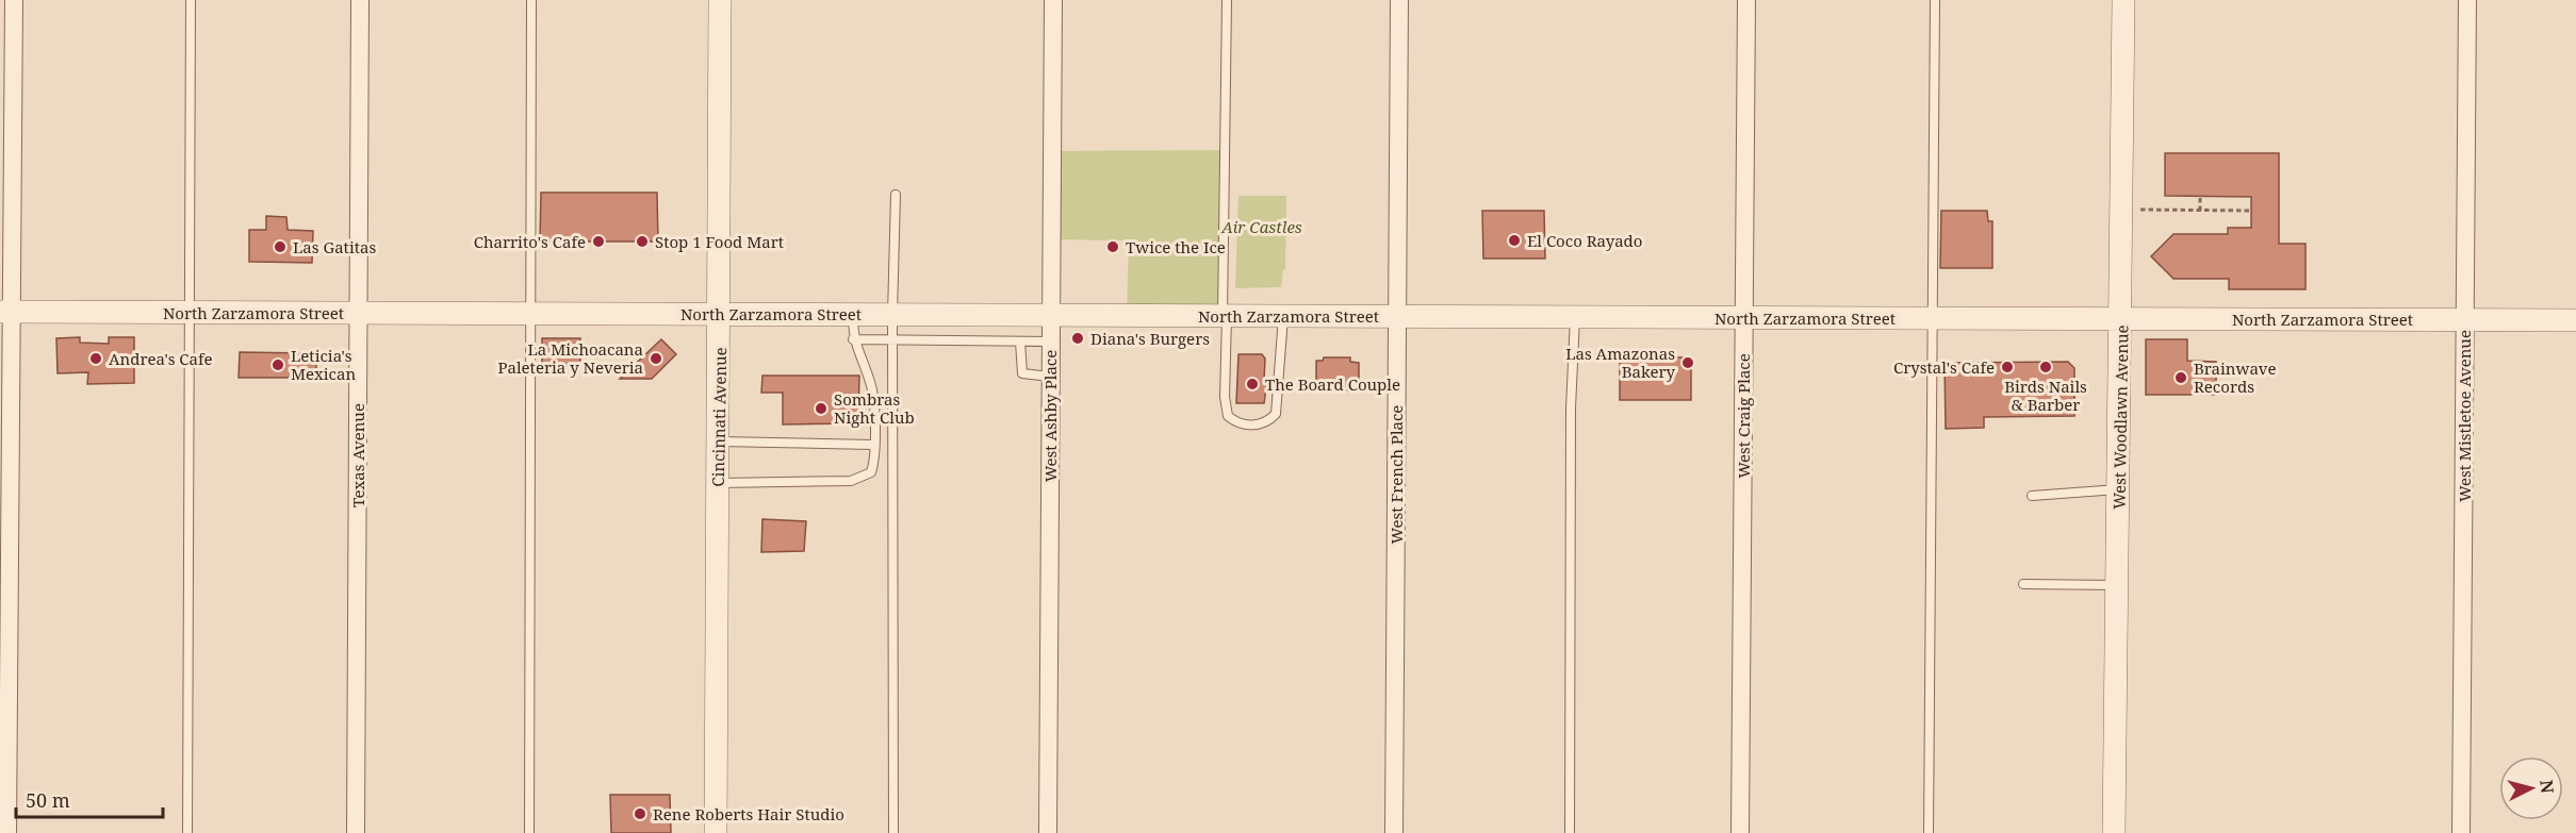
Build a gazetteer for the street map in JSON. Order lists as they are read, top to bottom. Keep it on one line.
{"streets":{"street":["North Zarzamora Street","West Ashby Place","West Craig Place","West Mistletoe Avenue","Cincinnati Avenue","West Woodlawn Avenue","Texas Avenue","West French Place"]},"crossings":[["North Zarzamora Street","West Ashby Place"],["North Zarzamora Street","West Craig Place"],["North Zarzamora Street","West Mistletoe Avenue"],["North Zarzamora Street","Cincinnati Avenue"],["North Zarzamora Street","West Woodlawn Avenue"],["North Zarzamora Street","Texas Avenue"],["North Zarzamora Street","West French Place"]],"parks":["Air Castles"],"places":["El Coco Rayado","Charrito's Cafe","Stop 1 Food Mart","Las Gatitas","Twice the Ice","Diana's Burgers","Andrea's Cafe","La Michoacana Paleteria y Neveria","Las Amazonas Bakery","Leticia's Mexican","Crystal's Cafe","Birds Nails & Barber","Brainwave Records","The Board Couple","Sombras Night Club","Rene Roberts Hair Studio"],"scale_bar":"50 m","north":"right"}
